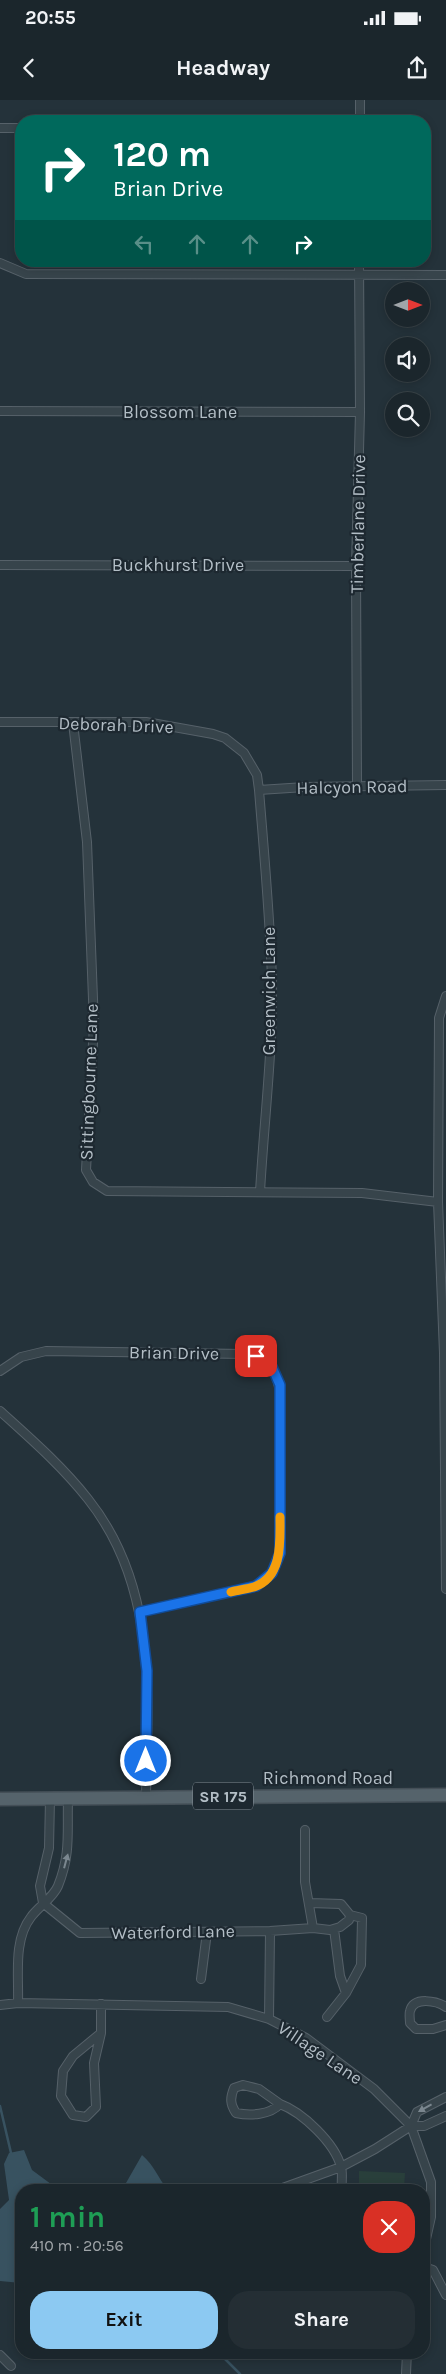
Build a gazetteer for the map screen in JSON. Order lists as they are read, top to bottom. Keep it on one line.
{"streets":{"main road":["Richmond Road","SR 175"],"street":["Blossom Lane","Timberlane Drive","Buckhurst Drive","Deborah Drive","Halcyon Road","Greenwich Lane","Sittingbourne Lane","Brian Drive","Waterford Lane","Village Lane"]},"crossings":[["Blossom Lane","Timberlane Drive"],["Timberlane Drive","Buckhurst Drive"],["Timberlane Drive","Halcyon Road"],["Deborah Drive","Halcyon Road"],["Deborah Drive","Greenwich Lane"],["Deborah Drive","Sittingbourne Lane"],["Halcyon Road","Greenwich Lane"],["Greenwich Lane","Sittingbourne Lane"]],"north":"right","page":{"status":"20:55","header":"Headway","turn":["120 m","Brian Drive"],"heading":["1 min","410 m · 20:56"],"buttons":["Exit","Share"]}}
